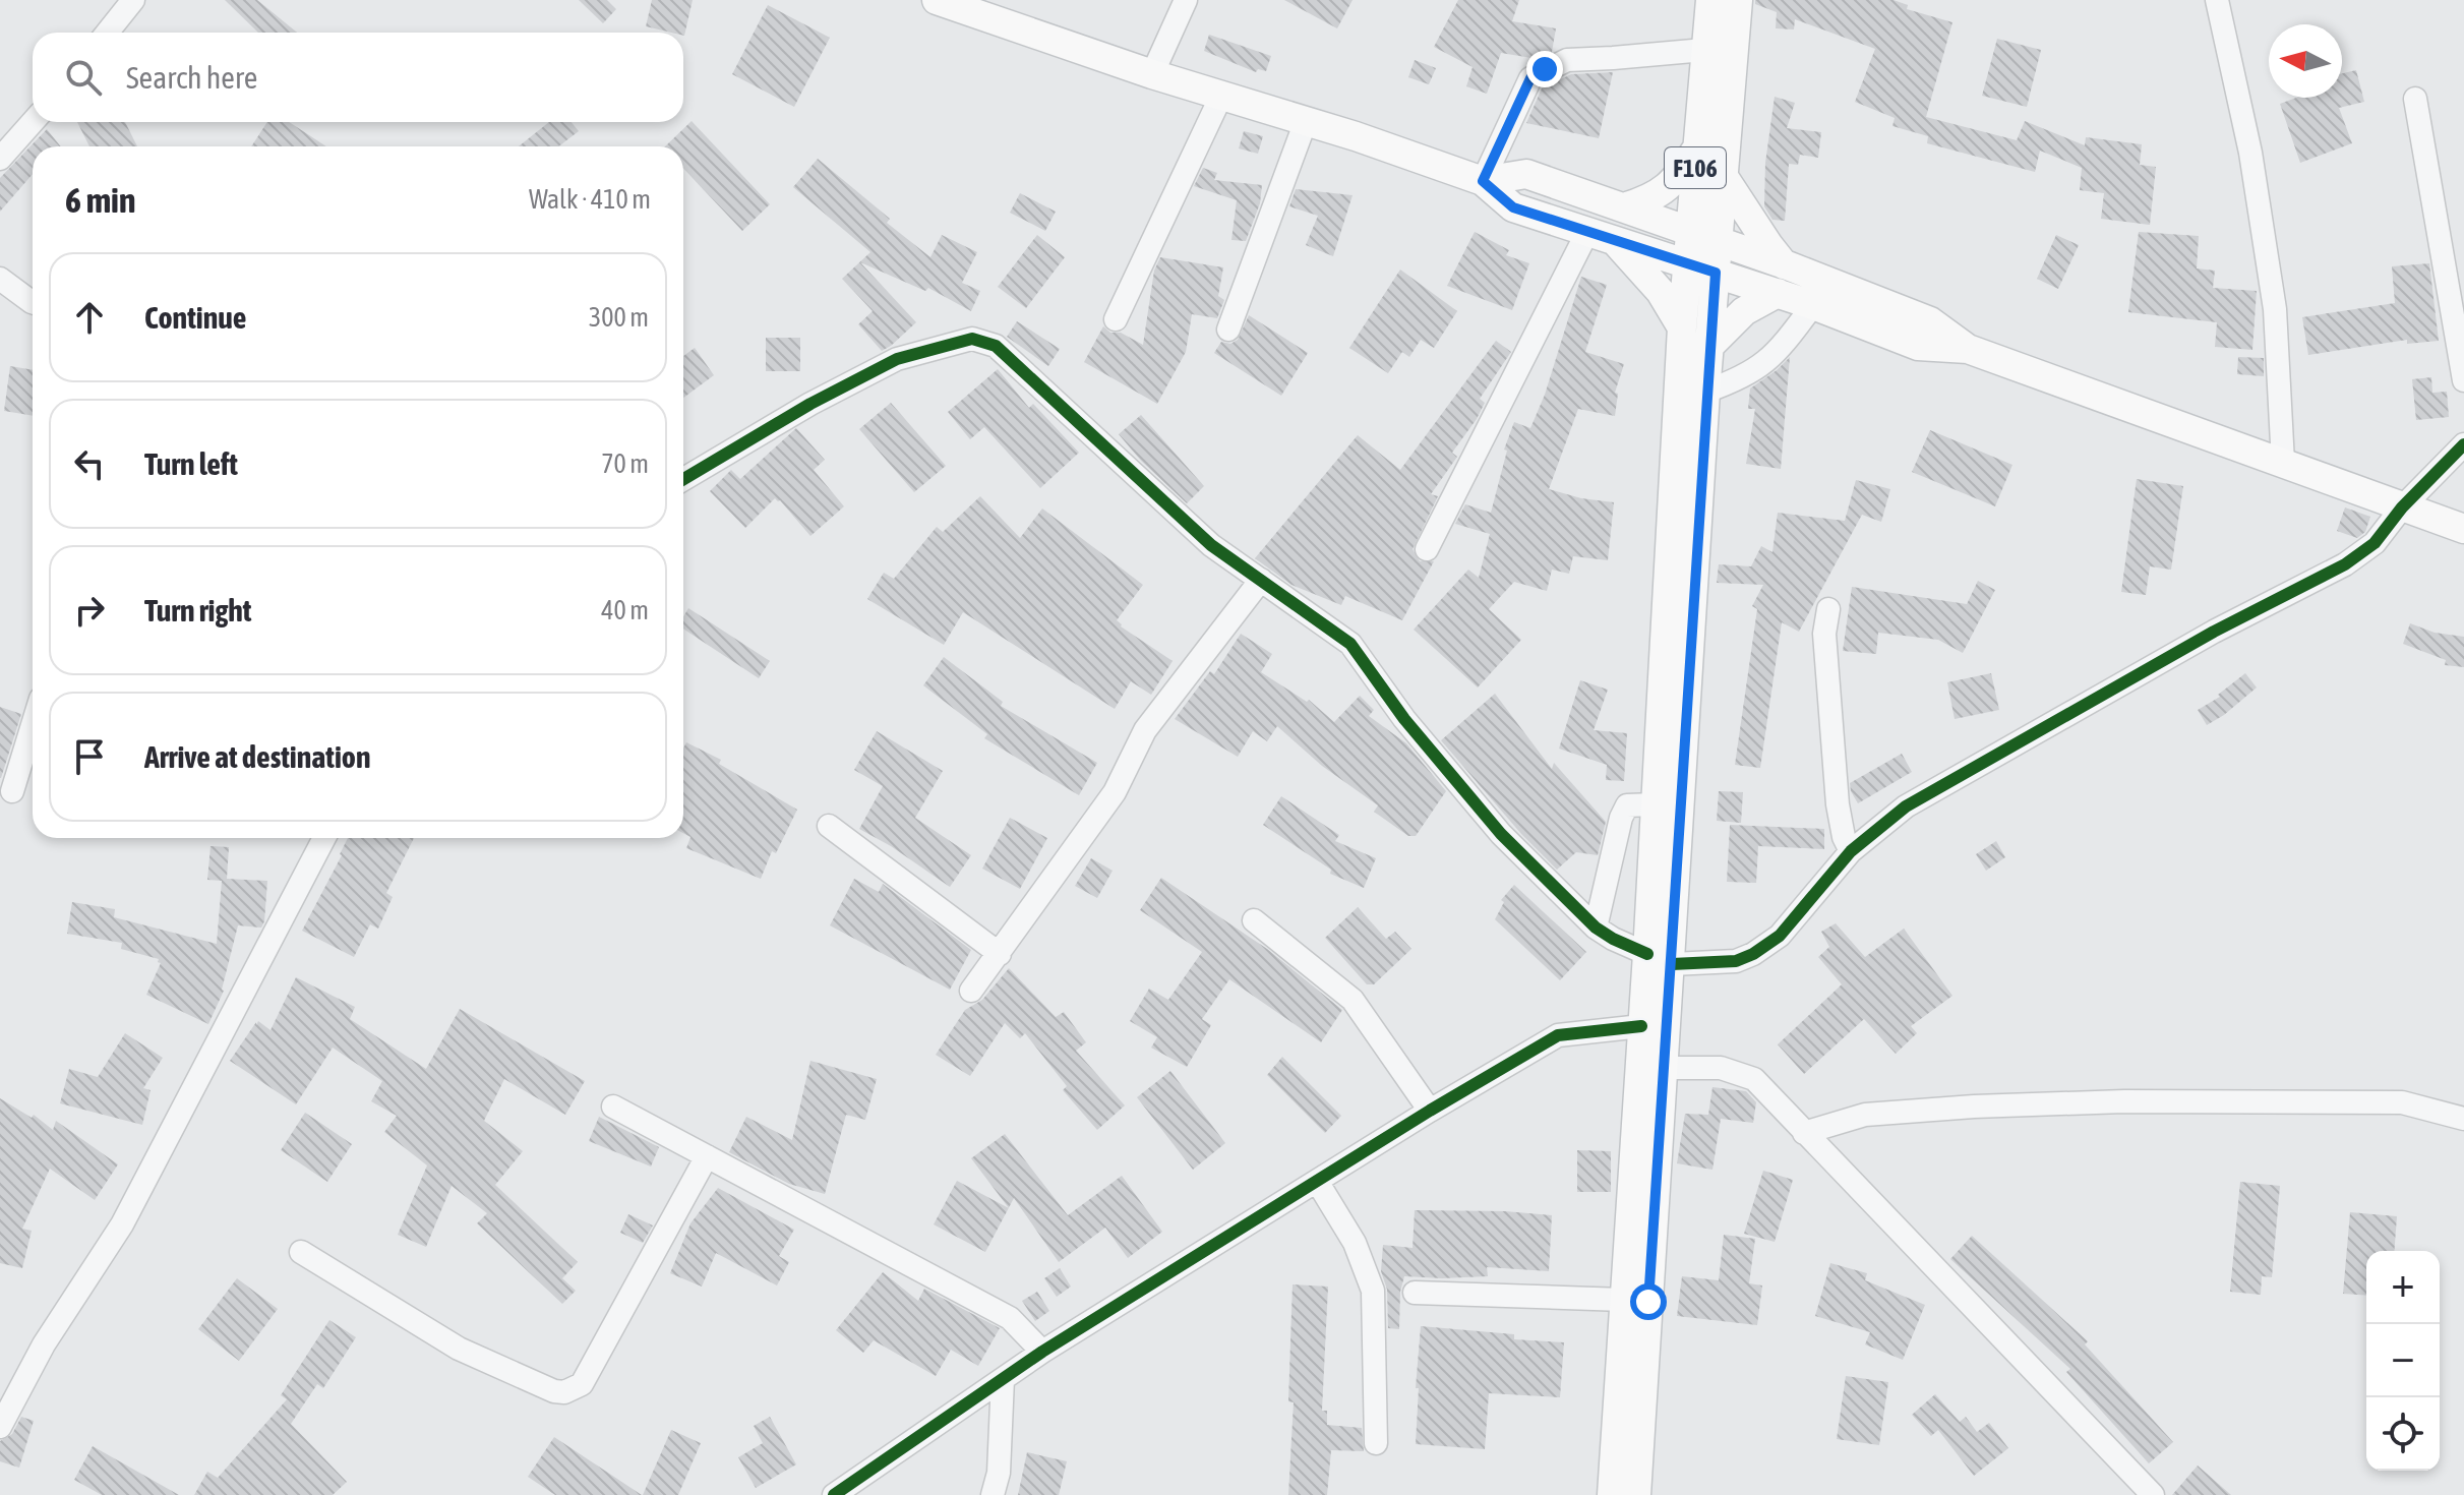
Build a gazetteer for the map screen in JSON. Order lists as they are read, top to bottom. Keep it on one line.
{"streets":{"main road":["F106"]},"north":"left","page":{"search":"Search here","heading":["6 min","Walk · 410 m"],"list":[["Continue","300 m"],["Turn left","70 m"],["Turn right","40 m"],"Arrive at destination"],"map_buttons":["+","−"]}}
